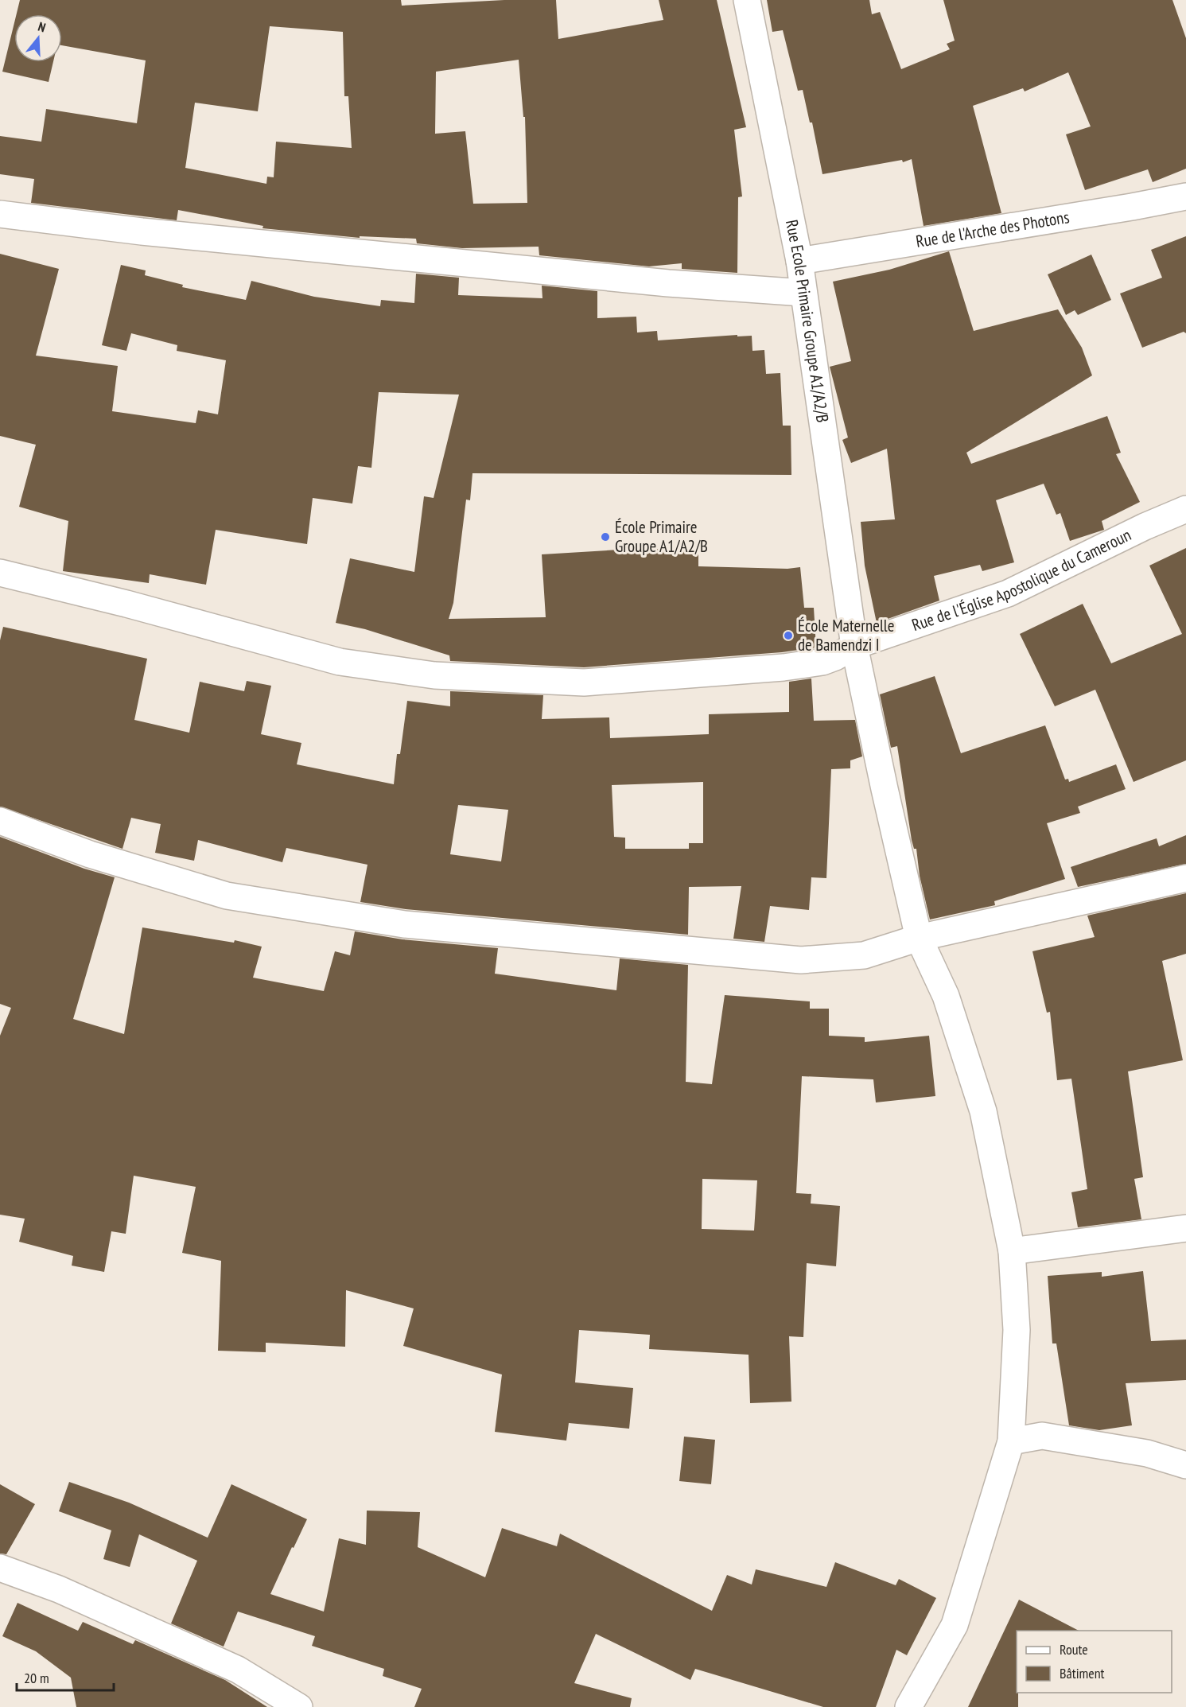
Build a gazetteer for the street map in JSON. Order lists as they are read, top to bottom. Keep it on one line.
{"streets":{"street":["Rue de l'Arche des Photons","Rue Ecole Primaire Groupe A1/A2/B","Rue de l'Église Apostolique du Cameroun"]},"crossings":[["Rue de l'Arche des Photons","Rue Ecole Primaire Groupe A1/A2/B"],["Rue Ecole Primaire Groupe A1/A2/B","Rue de l'Église Apostolique du Cameroun"]],"places":["École Primaire Groupe A1/A2/B","École Maternelle de Bamendzi I"],"legend":["Route","Bâtiment"],"scale_bar":"20 m","north":"top"}
